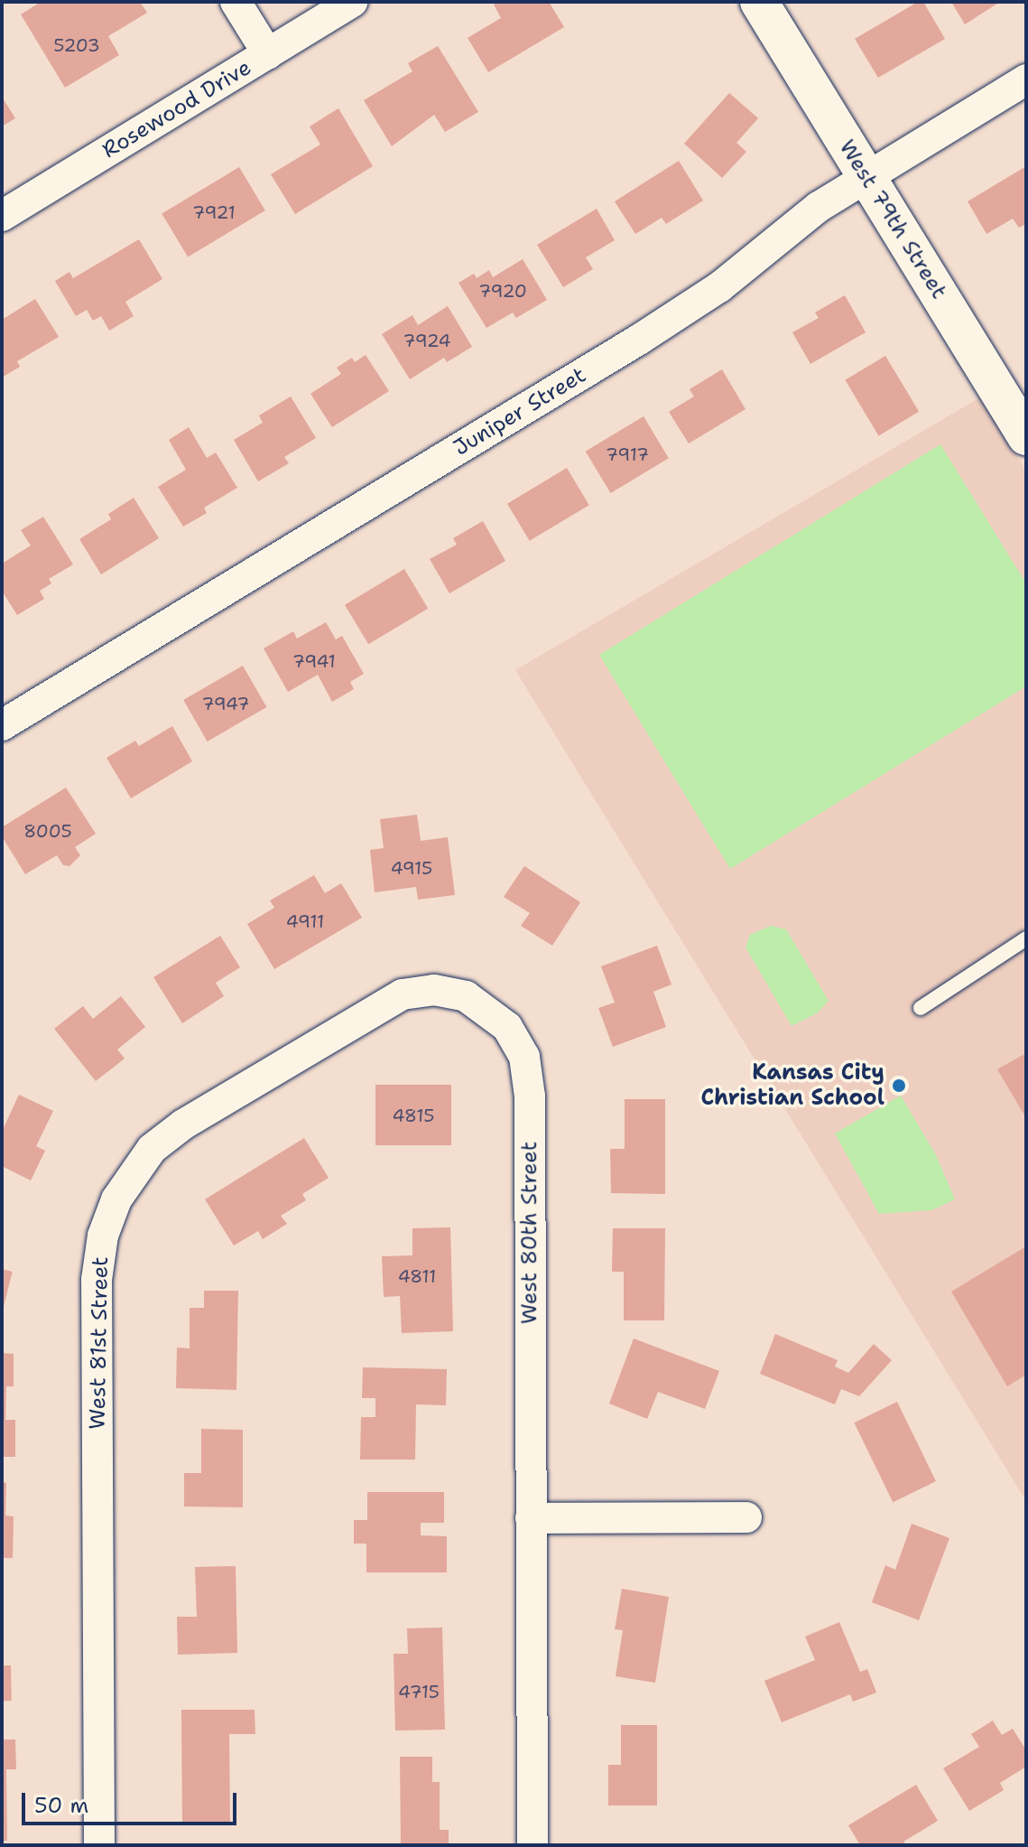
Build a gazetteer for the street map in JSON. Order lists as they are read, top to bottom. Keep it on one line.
{"streets":{"street":["Rosewood Drive","West 79th Street","Juniper Street","West 80th Street","West 81st Street"]},"crossings":[["West 79th Street","Juniper Street"],["West 80th Street","West 81st Street"]],"places":["Kansas City Christian School"],"house_numbers":["5203","7921","7920","7924","7917","7941","7947","8005","4915","4911","4815","4811","4715"],"scale_bar":"50 m"}
